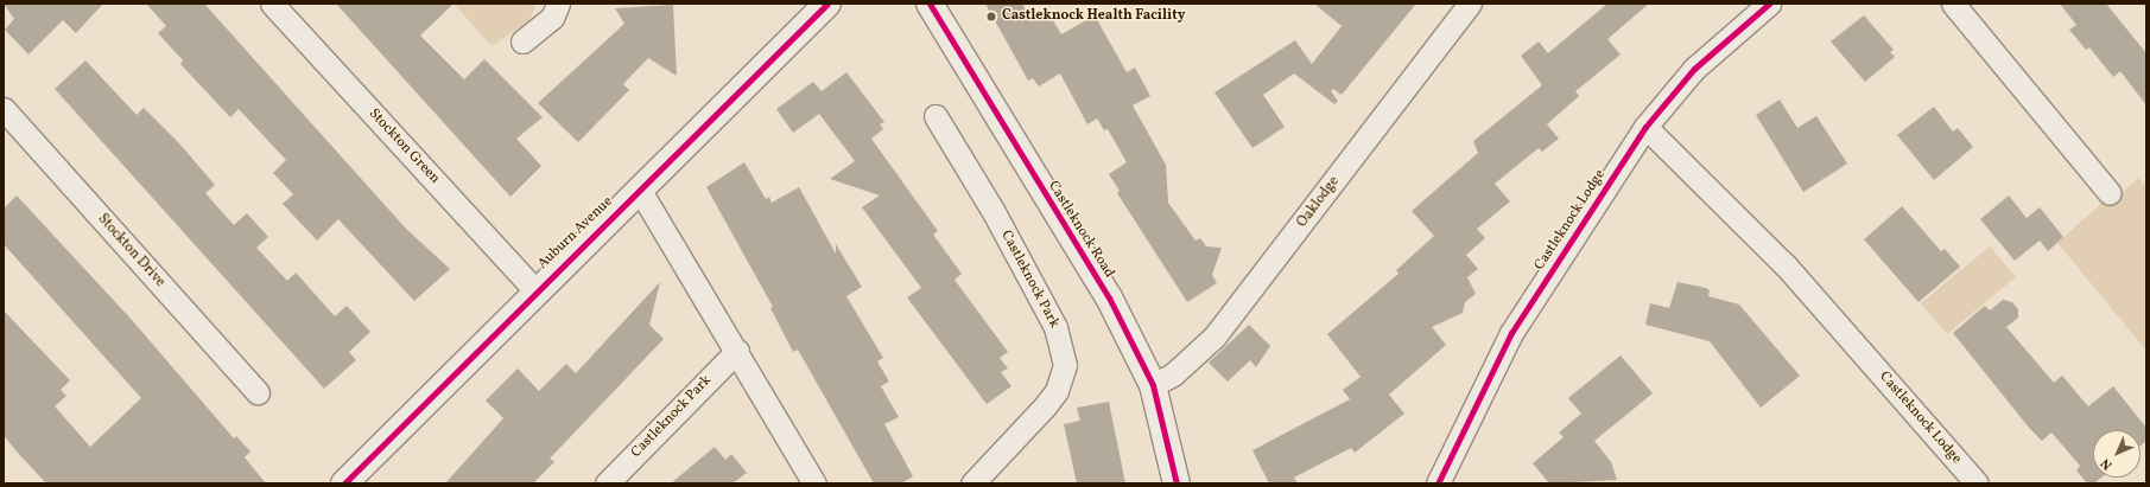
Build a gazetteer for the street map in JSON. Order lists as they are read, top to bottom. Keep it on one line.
{"streets":{"street":["Stockton Green","Oaklodge","Castleknock Lodge","Castleknock Road","Auburn Avenue","Stockton Drive","Castleknock Park"]},"crossings":[["Stockton Green","Auburn Avenue"],["Oaklodge","Castleknock Road"]],"places":["Castleknock Health Facility"],"north":"bottom left"}
